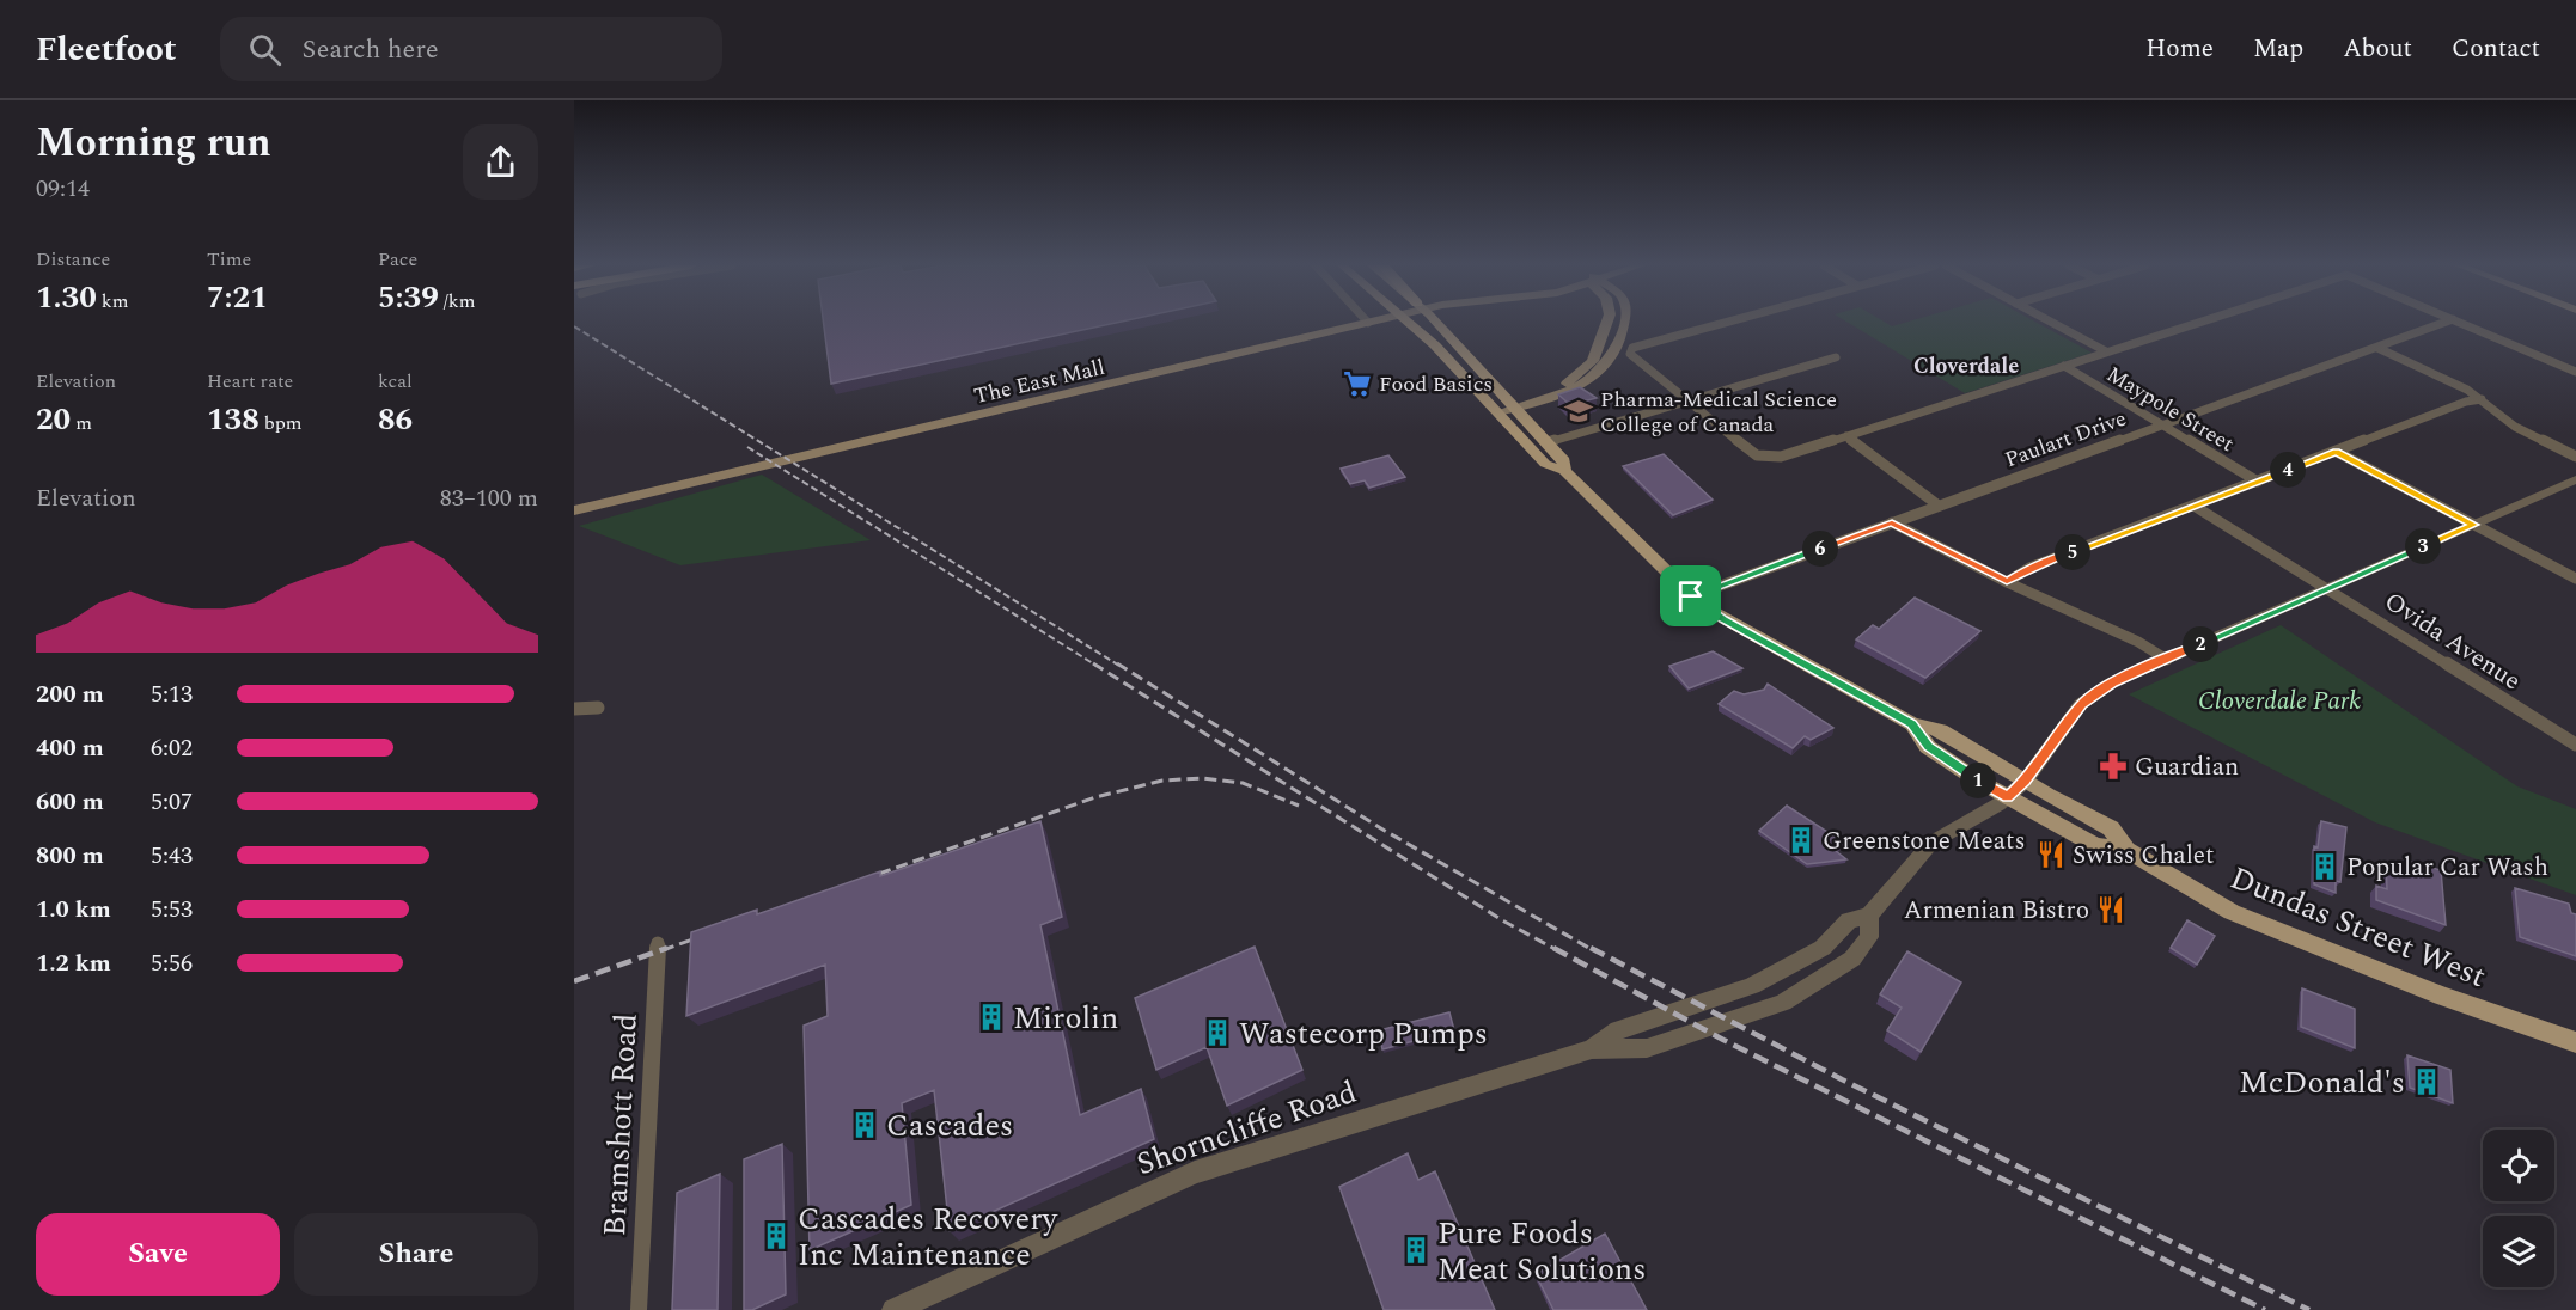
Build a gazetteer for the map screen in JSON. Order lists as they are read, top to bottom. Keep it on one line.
{"streets":{"main road":["The East Mall","Dundas Street West"],"street":["Maypole Street","Paulart Drive","Ovida Avenue","Bramshott Road","Shorncliffe Road"]},"crossings":[["Maypole Street","Paulart Drive"],["Paulart Drive","Dundas Street West"],["Ovida Avenue","Shorncliffe Road"],["Dundas Street West","Shorncliffe Road"]],"districts":["Cloverdale"],"parks":["Cloverdale Park"],"places":{"supermarket":["Food Basics"],"school or university":["Pharma-Medical Science College of Canada"],"pharmacy":["Guardian"],"building":["Greenstone Meats","Popular Car Wash","Mirolin","Wastecorp Pumps","McDonald's","Cascades","Cascades Recovery Inc Maintenance","Pure Foods Meat Solutions"],"restaurant":["Swiss Chalet","Armenian Bistro"]},"page":{"header":"Fleetfoot","search":"Search here","nav":["Home","Map","About","Contact"],"heading":["Morning run","09:14"],"stats":[["Distance","1.30 km"],["Time","7:21"],["Pace","5:39 /km"],["Elevation","20 m"],["Heart rate","138 bpm"],["kcal","86"]],"pins":["4","3","6","5","2","1"],"chart":["Elevation","83–100 m"],"list":[{"name":"200 m","note":"5:13"},{"name":"400 m","note":"6:02"},{"name":"600 m","note":"5:07"},{"name":"800 m","note":"5:43"},{"name":"1.0 km","note":"5:53"},{"name":"1.2 km","note":"5:56"}],"buttons":["Save","Share"]}}
